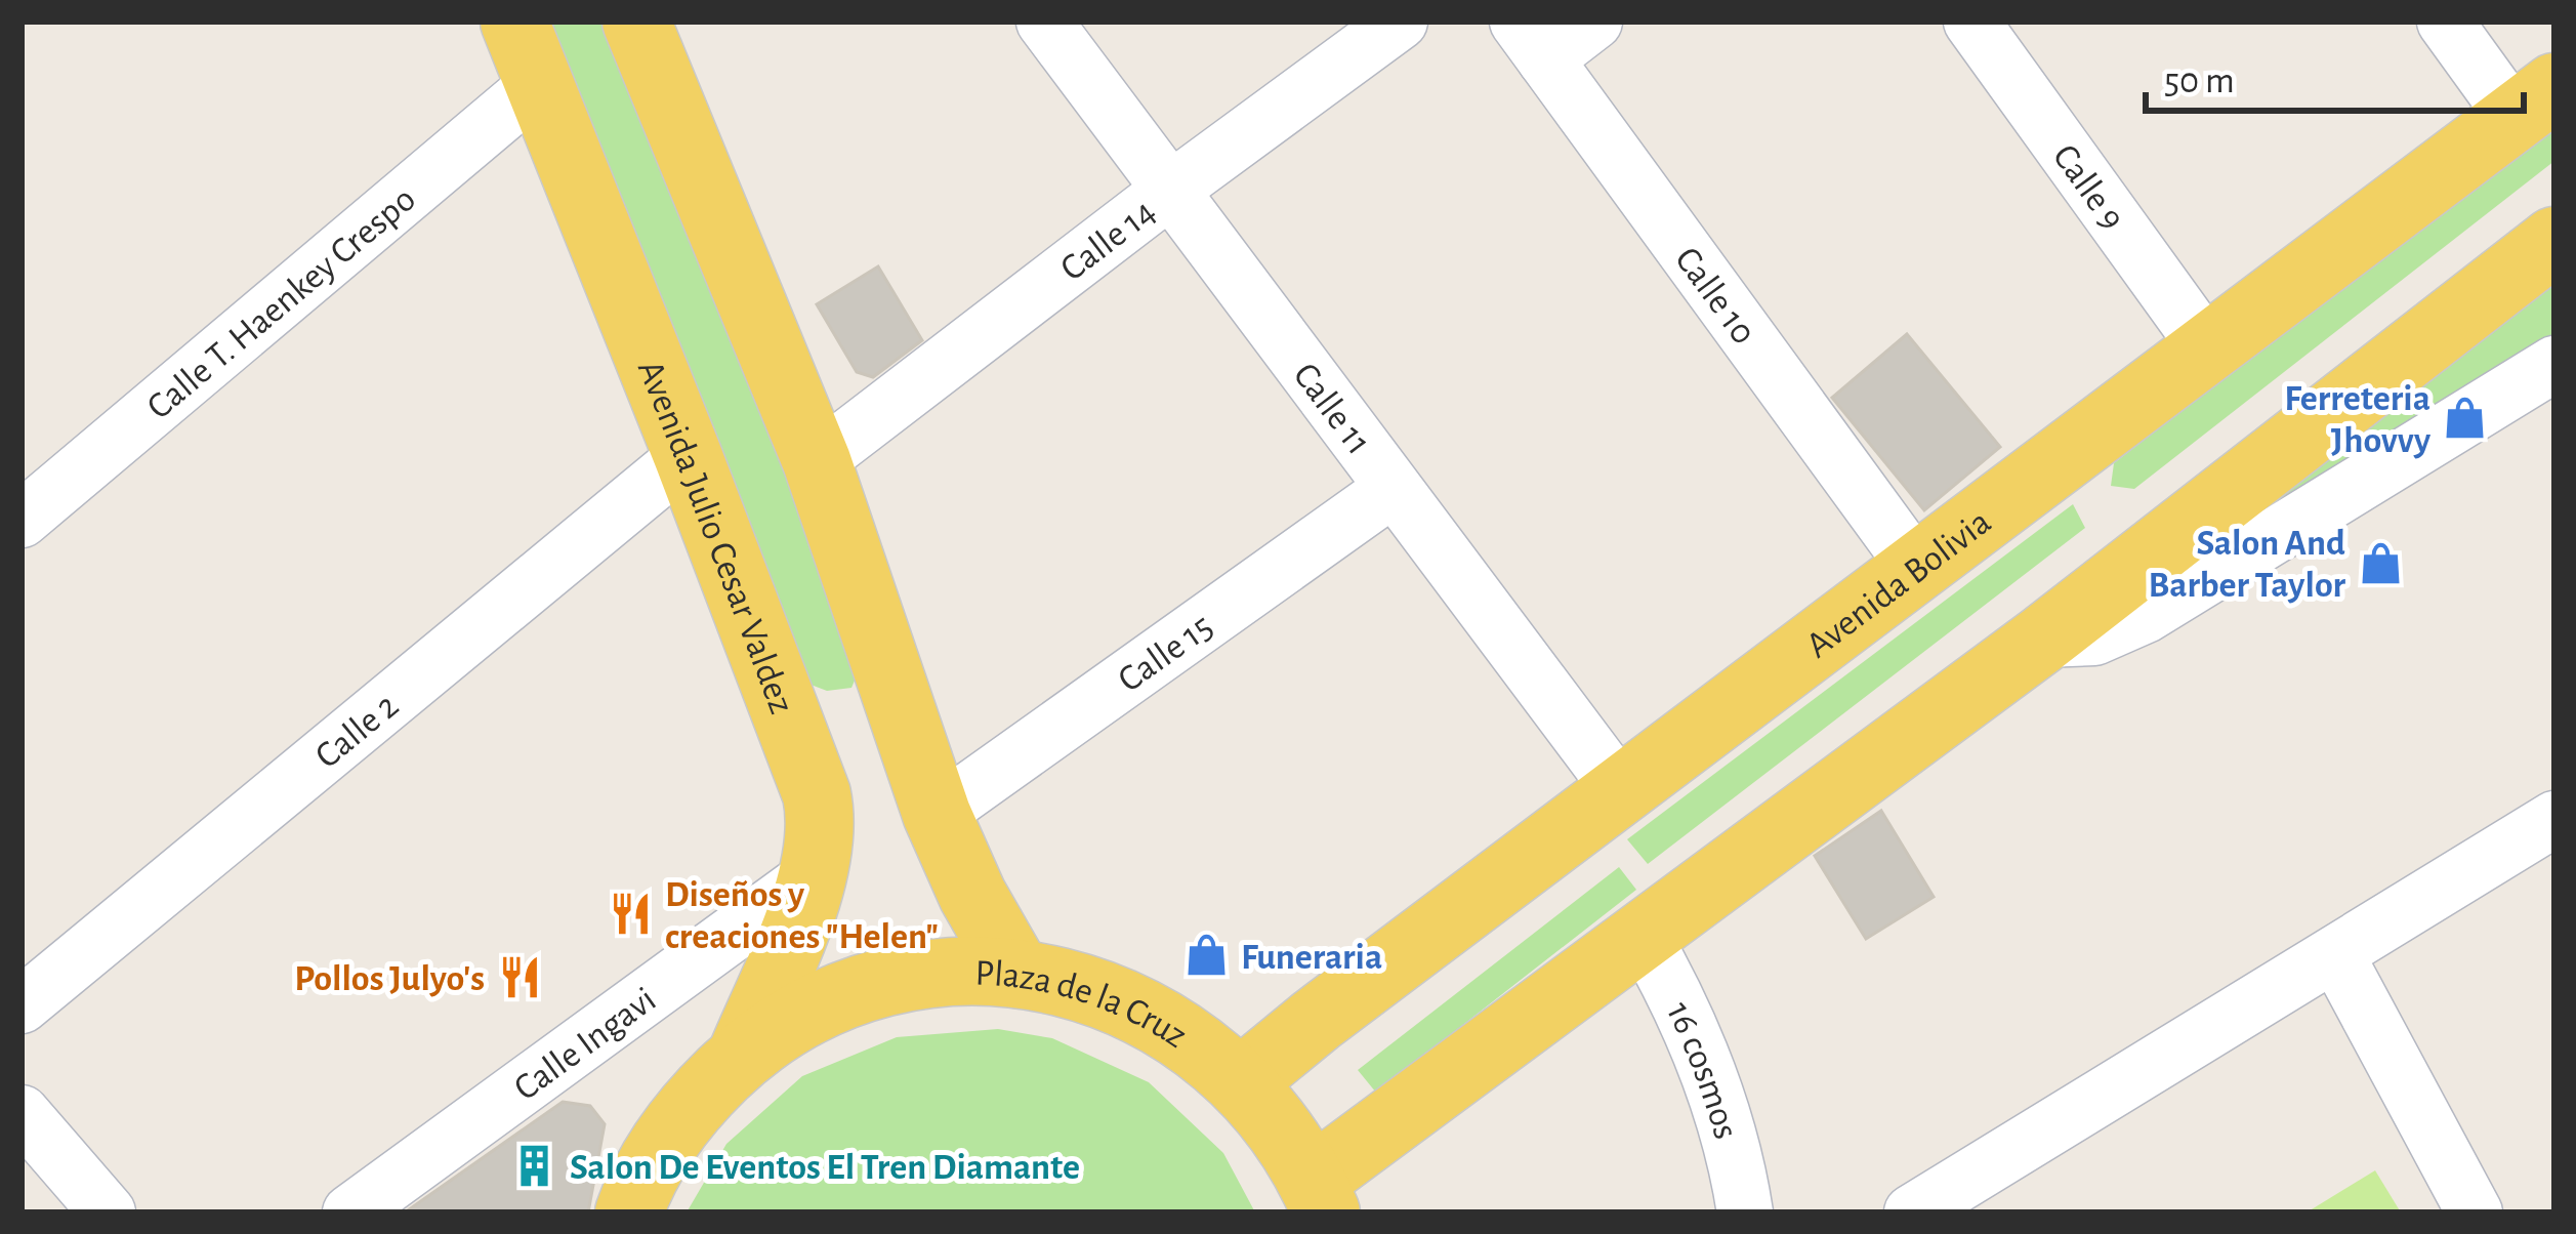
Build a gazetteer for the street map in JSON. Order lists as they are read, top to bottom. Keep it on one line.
{"streets":{"main road":["Avenida Julio Cesar Valdez","Avenida Bolivia","Plaza de la Cruz"],"street":["Calle 9","Calle 14","Calle 10","Calle T. Haenkey Crespo","Calle 11","Calle 15","Calle 2","Calle Ingavi","16 cosmos"]},"crossings":[["Calle 9","Avenida Bolivia"],["Calle 14","Calle 11"],["Calle 10","Avenida Bolivia"],["Calle T. Haenkey Crespo","Avenida Julio Cesar Valdez"],["Calle 11","Avenida Bolivia"],["Calle 11","Calle 15"],["Avenida Julio Cesar Valdez","Calle 2"],["Avenida Julio Cesar Valdez","Plaza de la Cruz"],["Avenida Julio Cesar Valdez","Calle Ingavi"],["Avenida Bolivia","Plaza de la Cruz"]],"places":{"shop":["Ferreteria Jhovvy","Salon And Barber Taylor","Funeraria"],"restaurant":["Diseños y creaciones \"Helen\"","Pollos Julyo's"],"building":["Salon De Eventos El Tren Diamante"]},"scale_bar":"50 m"}
